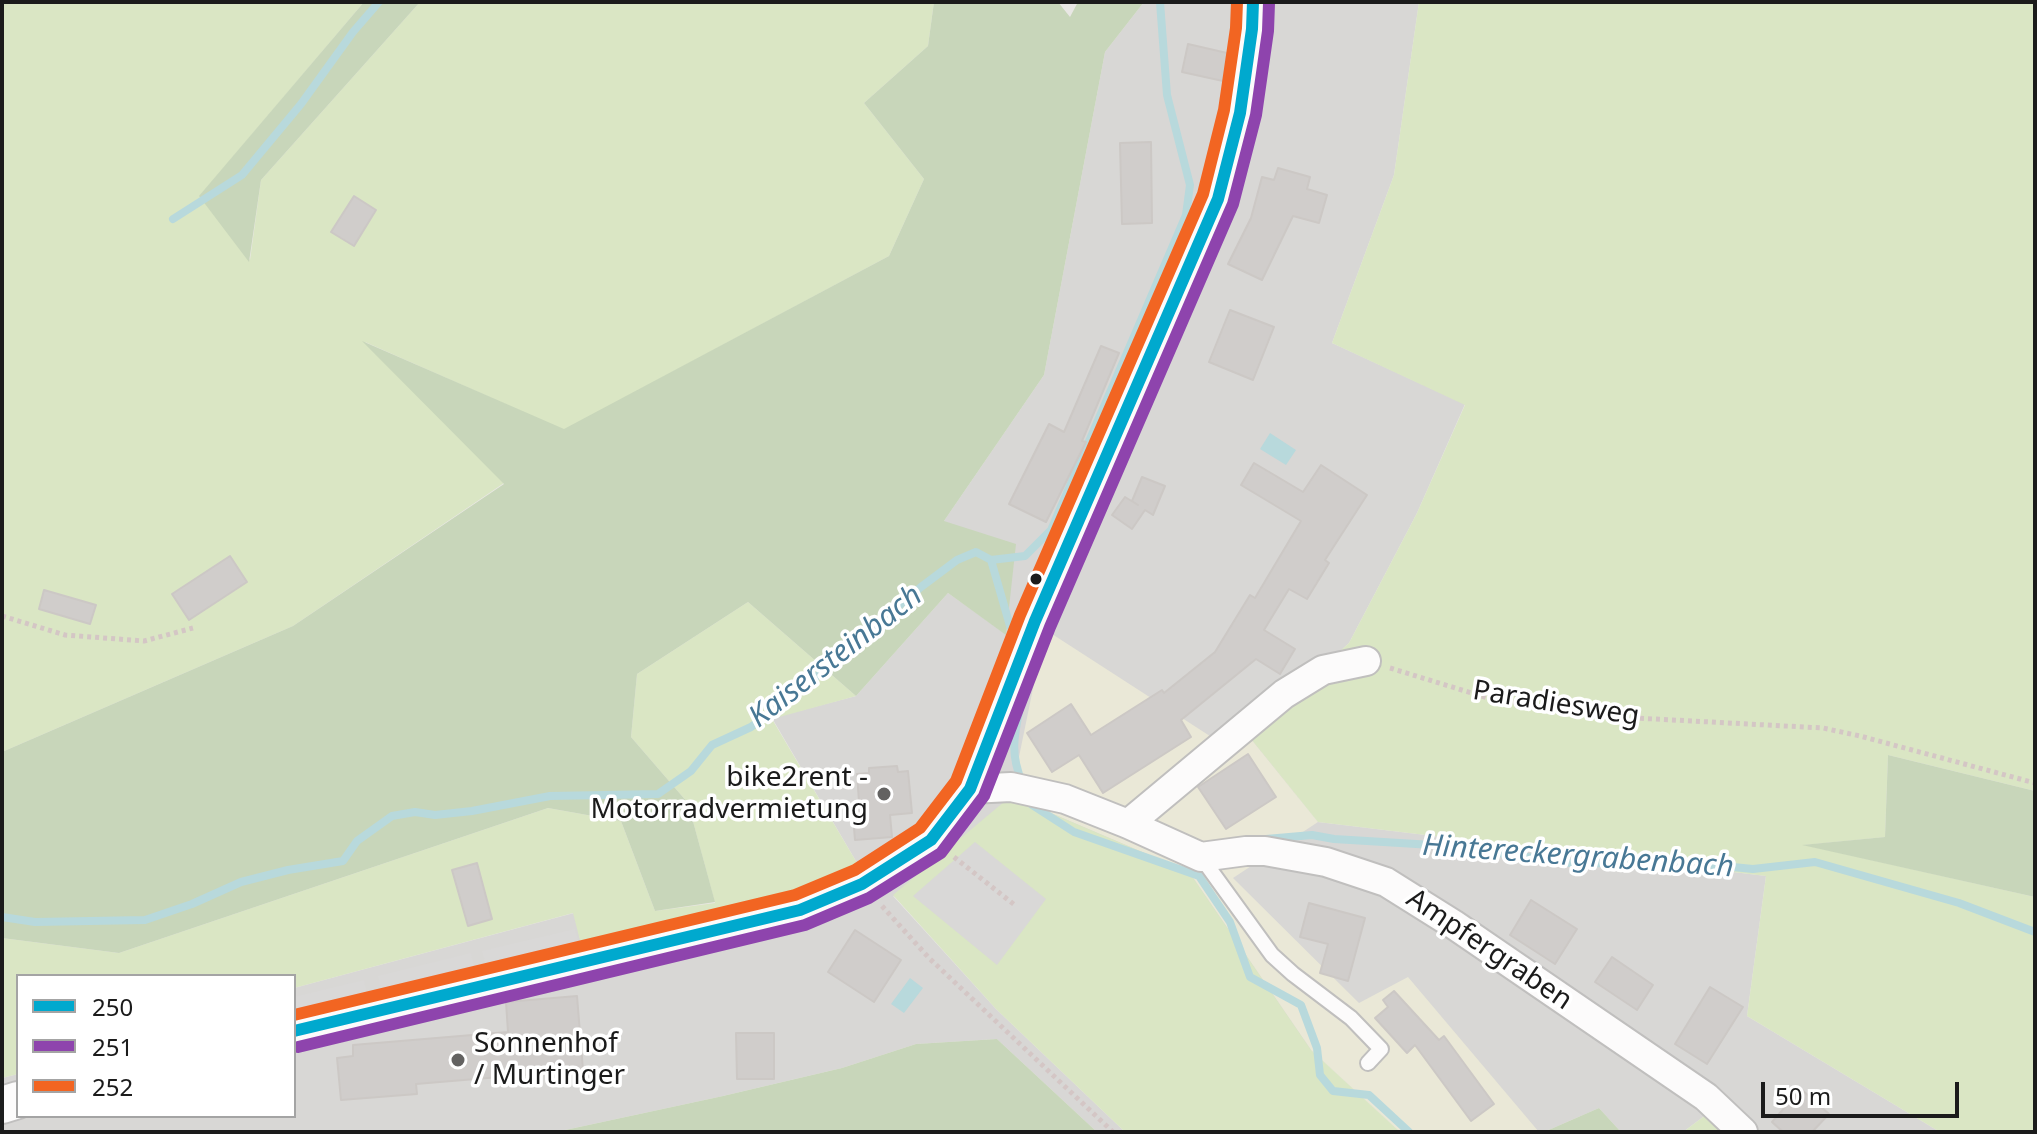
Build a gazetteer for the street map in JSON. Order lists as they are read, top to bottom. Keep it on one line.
{"streets":{"street":["Ampfergraben"],"path":["Paradiesweg"]},"water":["Kaisersteinbach","Hintereckergrabenbach"],"places":["bike2rent - Motorradvermietung","Sonnenhof / Murtinger"],"lines":["transit line 250","transit line 252","transit line 251"],"legend":["250","251","252"],"scale_bar":"50 m"}
